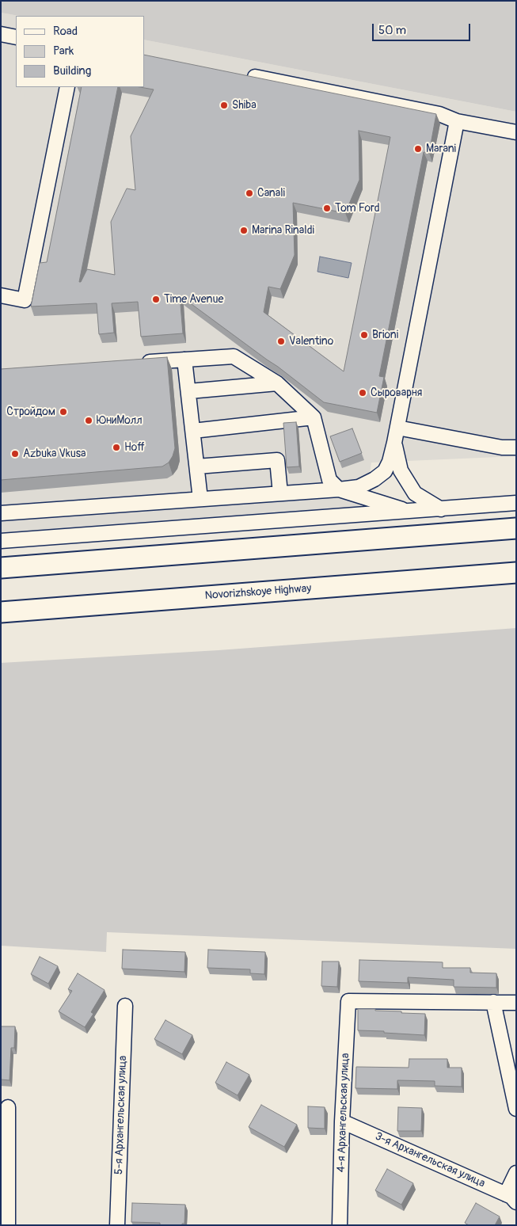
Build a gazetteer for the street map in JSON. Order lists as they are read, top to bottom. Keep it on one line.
{"streets":{"highway":["Novorizhskoye Highway"],"street":["4-я Архангельская улица","5-я Архангельская улица","3-я Архангельская улица"]},"crossings":[["4-я Архангельская улица","3-я Архангельская улица"]],"places":["Shiba","Marani","Canali","Tom Ford","Marina Rinaldi","Time Avenue","Brioni","Valentino","Сыроварня","Стройдом","ЮниМолл","Hoff","Azbuka Vkusa"],"legend":["Road","Park","Building"],"scale_bar":"50 m"}
